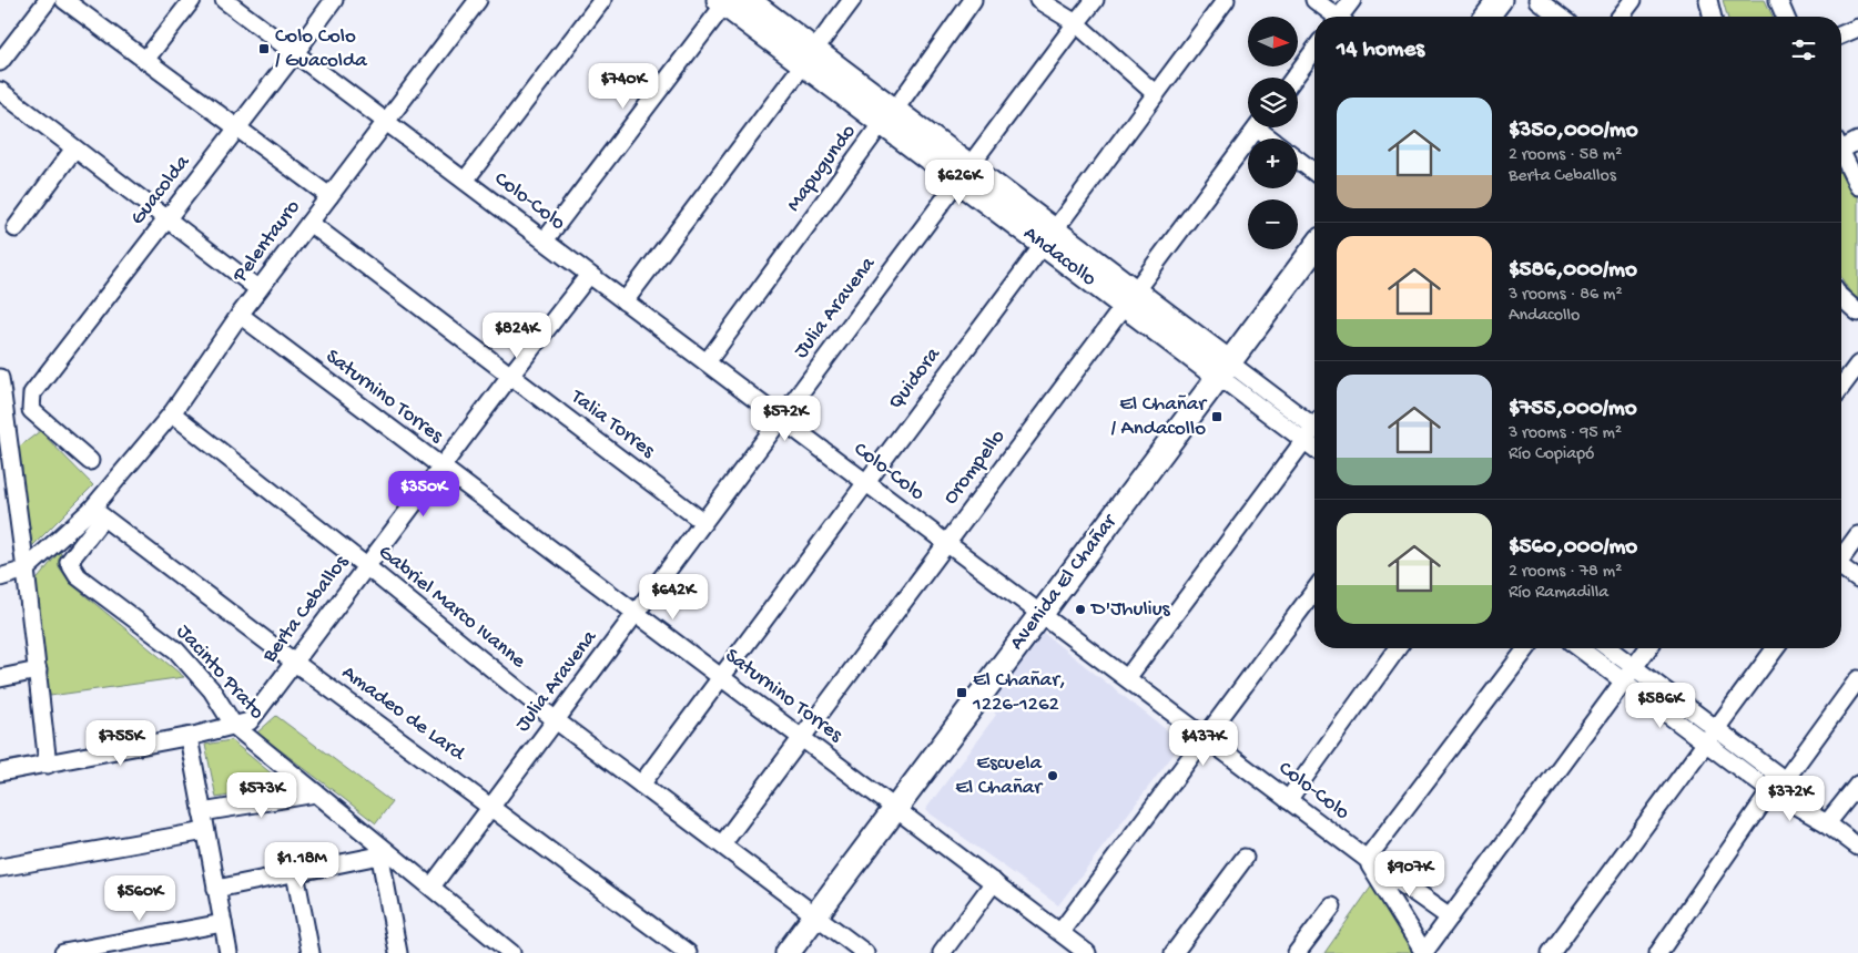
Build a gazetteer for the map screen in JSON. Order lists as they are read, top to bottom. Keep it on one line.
{"streets":{"street":["Mapugundo","Guacolda","Colo-Colo","Pelentauro","Andacollo","Julia Aravena","Quidora","Saturnino Torres","Talia Torres","Orompello","Avenida El Chañar","Gabriel Marco Ivanne","Berta Ceballos","Jacinto Prato","Amadeo de Lard"]},"crossings":[["Mapugundo","Colo-Colo"],["Mapugundo","Andacollo"],["Guacolda","Colo-Colo"],["Colo-Colo","Pelentauro"],["Colo-Colo","Julia Aravena"],["Colo-Colo","Quidora"],["Colo-Colo","Orompello"],["Colo-Colo","Avenida El Chañar"],["Colo-Colo","Berta Ceballos"],["Pelentauro","Saturnino Torres"],["Pelentauro","Talia Torres"],["Pelentauro","Gabriel Marco Ivanne"],["Pelentauro","Jacinto Prato"],["Pelentauro","Amadeo de Lard"],["Andacollo","Julia Aravena"],["Andacollo","Quidora"],["Andacollo","Orompello"],["Andacollo","Avenida El Chañar"],["Julia Aravena","Saturnino Torres"],["Julia Aravena","Talia Torres"],["Julia Aravena","Gabriel Marco Ivanne"],["Julia Aravena","Jacinto Prato"],["Julia Aravena","Amadeo de Lard"],["Quidora","Saturnino Torres"],["Quidora","Gabriel Marco Ivanne"],["Saturnino Torres","Orompello"],["Saturnino Torres","Avenida El Chañar"],["Saturnino Torres","Berta Ceballos"],["Talia Torres","Berta Ceballos"],["Orompello","Gabriel Marco Ivanne"],["Avenida El Chañar","Gabriel Marco Ivanne"],["Gabriel Marco Ivanne","Berta Ceballos"],["Berta Ceballos","Jacinto Prato"],["Berta Ceballos","Amadeo de Lard"],["Jacinto Prato","Amadeo de Lard"]],"places":{"transit":["Colo Colo / Guacolda","El Chañar / Andacollo","El Chañar, 1226-1262"],"other":["D'Jhulius","Escuela El Chañar"]},"north":"right","page":{"map_buttons":["+","−"],"heading":"14 homes","price":["$740K","$626K","$824K","$572K","$350K","$642K","$586K","$755K","$437K","$573K","$372K","$1.18M","$907K","$560K"],"list":[{"name":"$350,000/mo","note":"2 rooms · 58 m² · Berta Ceballos"},{"name":"$586,000/mo","note":"3 rooms · 86 m² · Andacollo"},{"name":"$755,000/mo","note":"3 rooms · 95 m² · Río Copiapó"},{"name":"$560,000/mo","note":"2 rooms · 78 m² · Río Ramadilla"}]}}
